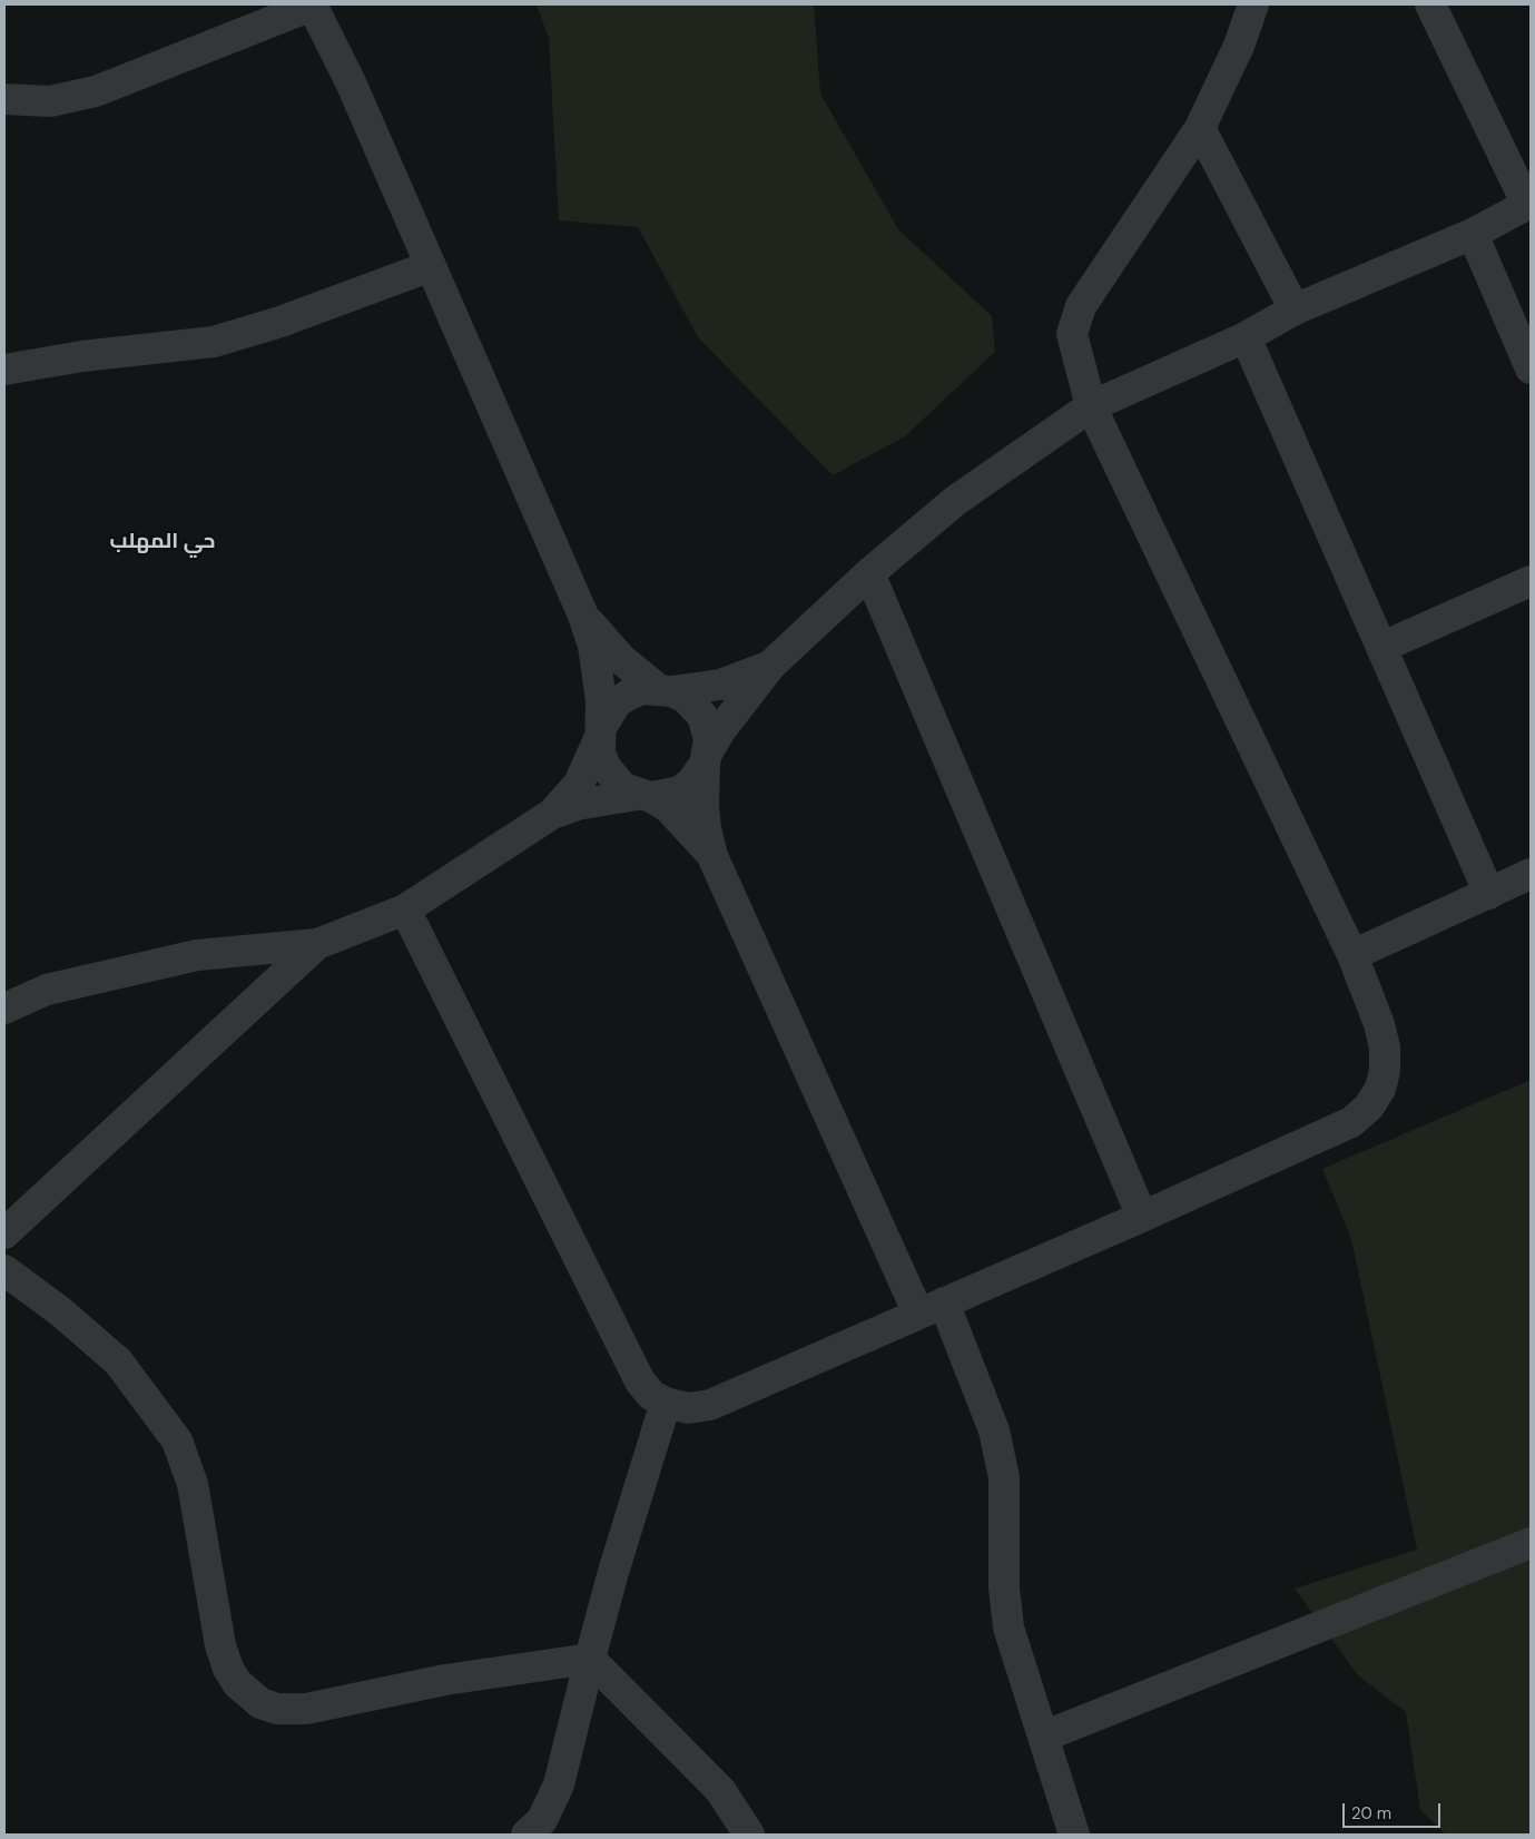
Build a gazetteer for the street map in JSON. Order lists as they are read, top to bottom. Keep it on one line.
{"districts":["حي المهلب"],"scale_bar":"20 m"}
